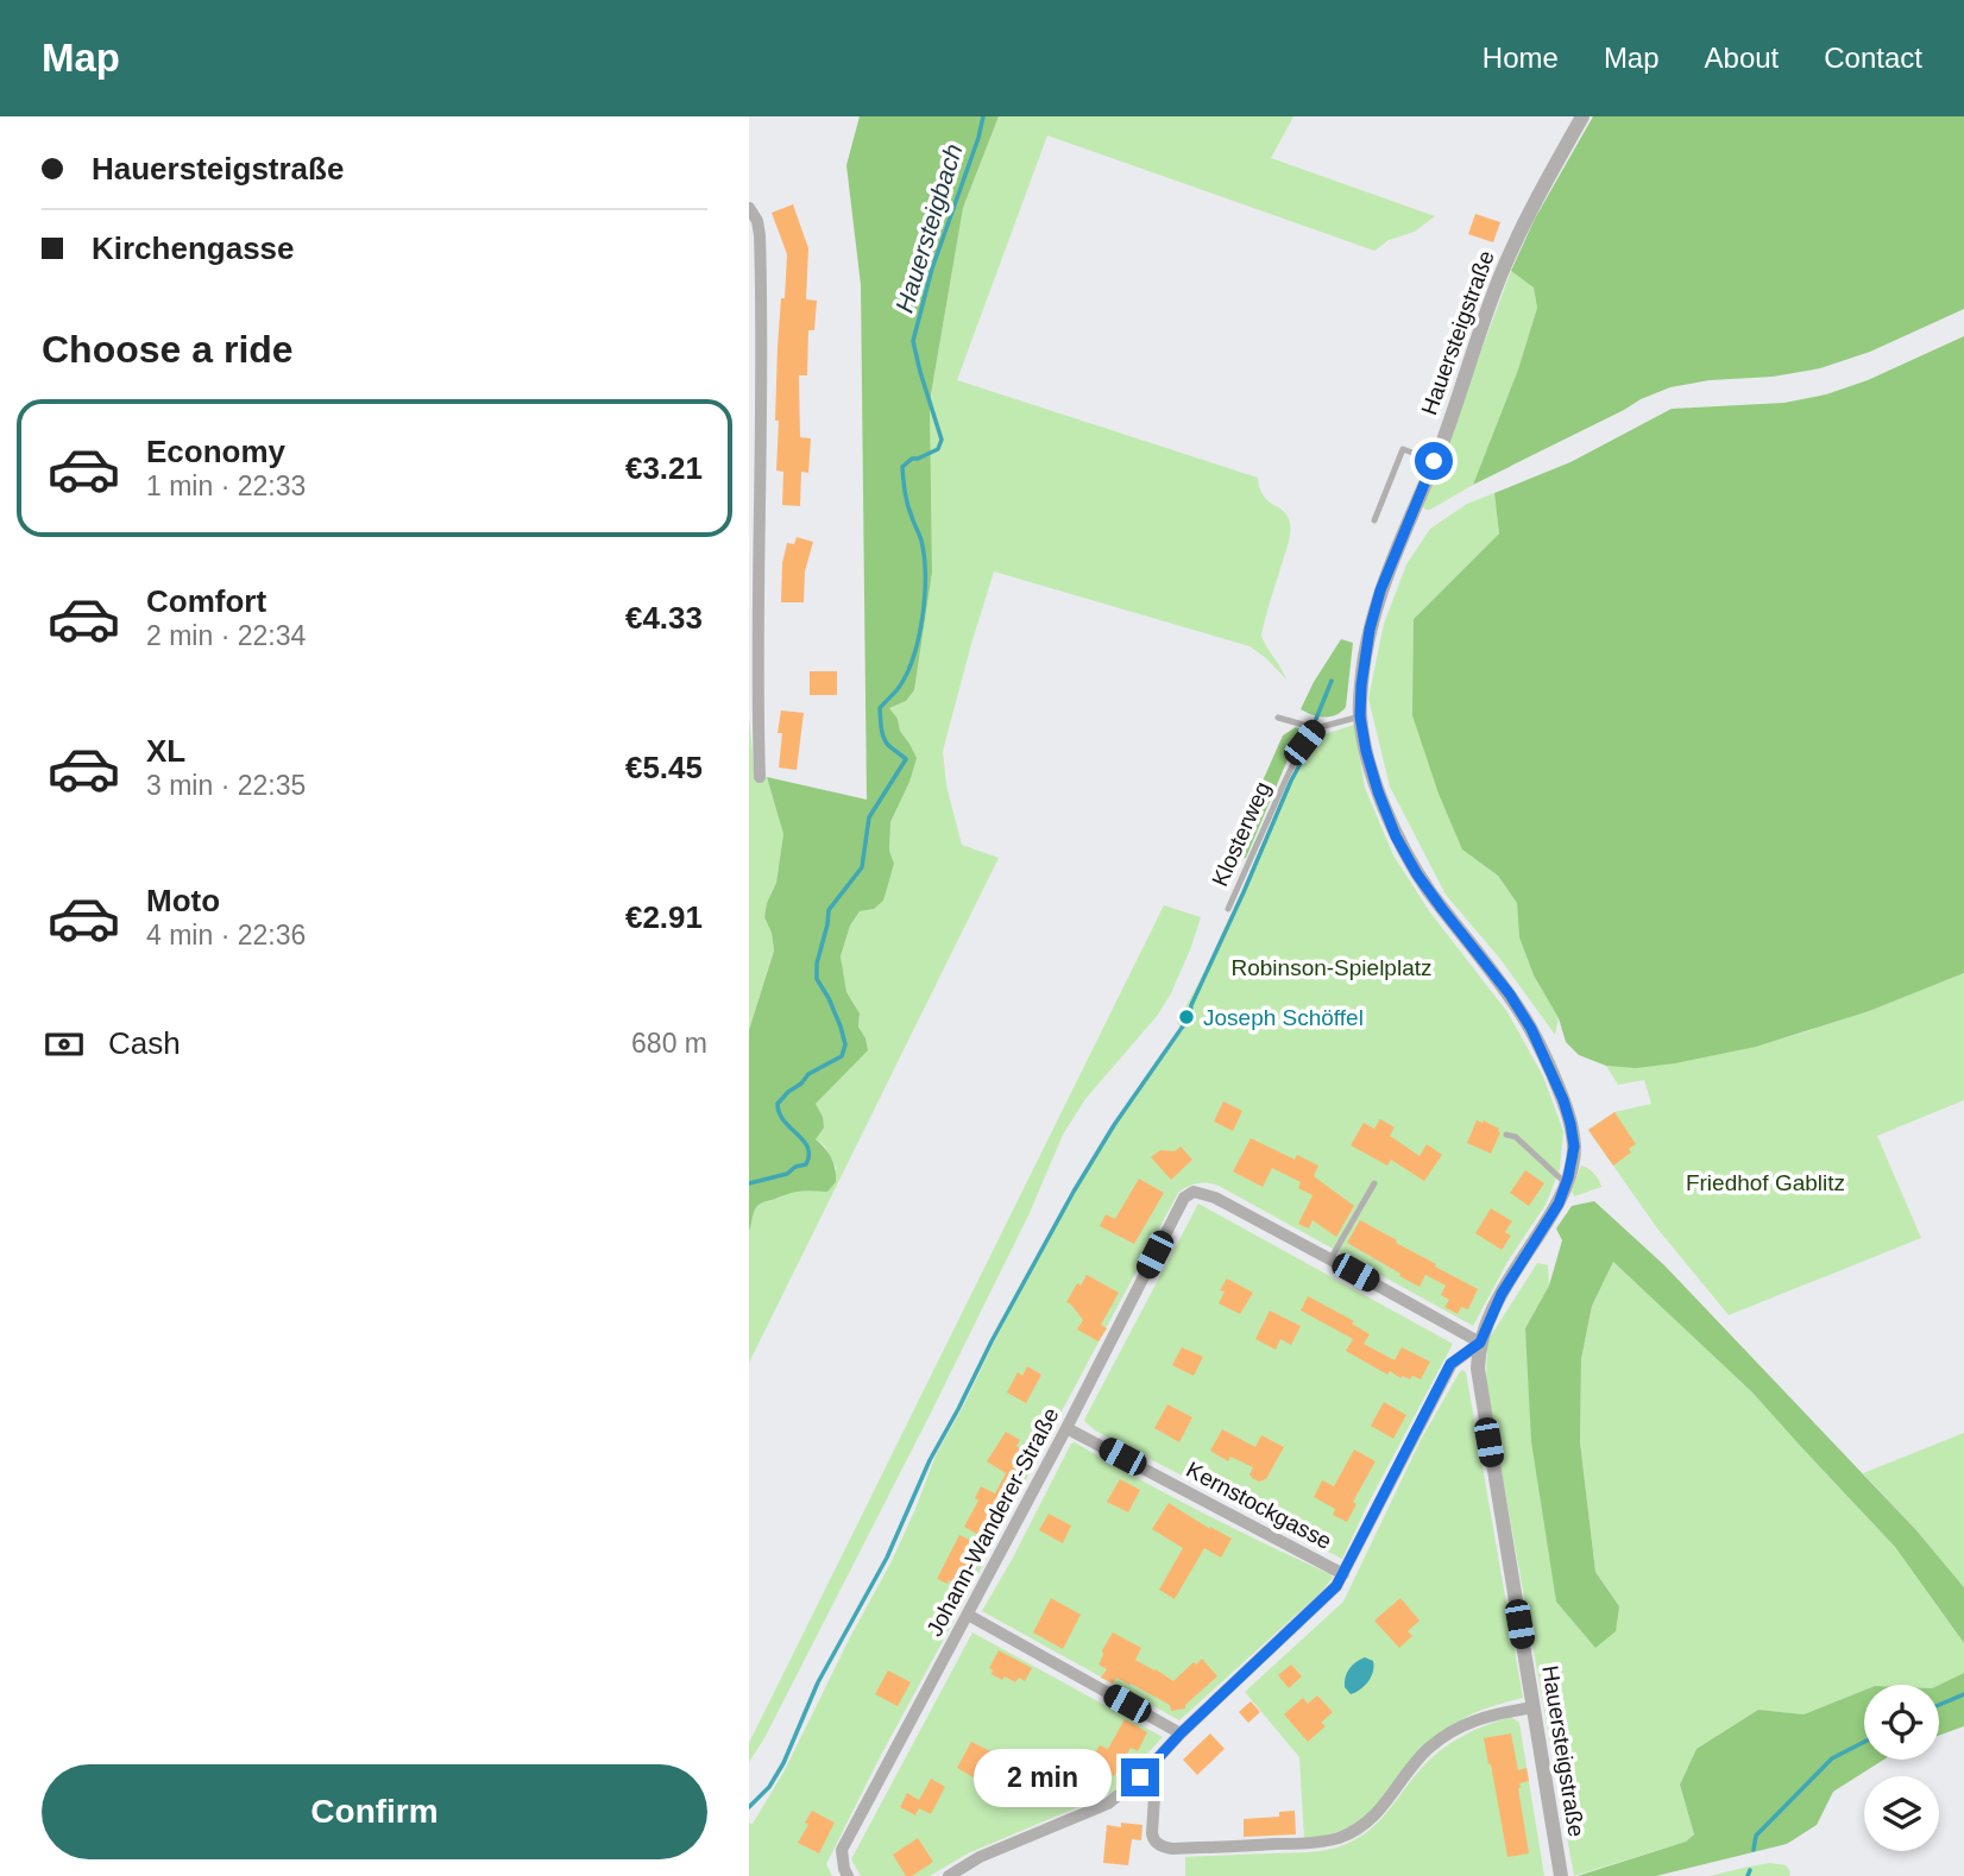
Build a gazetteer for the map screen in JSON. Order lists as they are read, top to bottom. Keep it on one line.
{"streets":{"street":["Hauersteigstraße","Kernstockgasse","Johann-Wanderer-Straße"],"lane":["Klosterweg"]},"crossings":[["Kernstockgasse","Johann-Wanderer-Straße"]],"water":["Hauersteigbach"],"parks":["Robinson-Spielplatz","Friedhof Gablitz"],"places":["Joseph Schöffel"],"page":{"header":"Map","nav":["Home","Map","About","Contact"],"banner":["Hauersteigstraße","Kirchengasse"],"heading":"Choose a ride","list":[{"name":"Economy","note":"1 min · 22:33","value":"€3.21"},{"name":"Comfort","note":"2 min · 22:34","value":"€4.33"},{"name":"XL","note":"3 min · 22:35","value":"€5.45"},{"name":"Moto","note":"4 min · 22:36","value":"€2.91"}],"pay":["Cash","680 m"],"buttons":"Confirm","bubble":"2 min"}}
